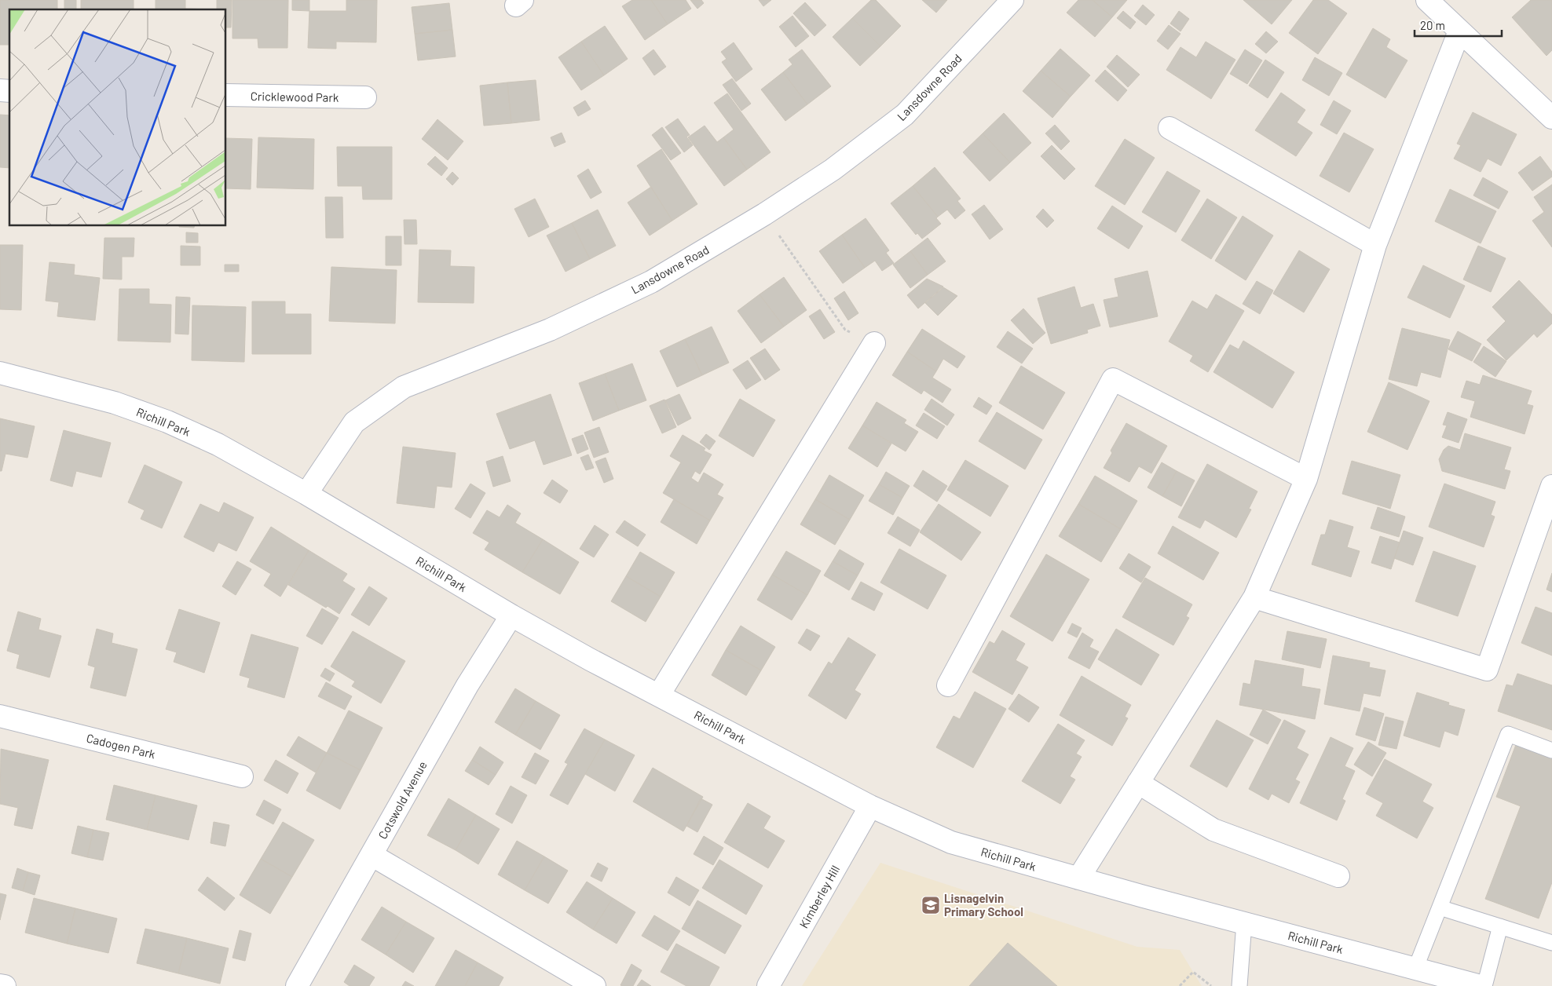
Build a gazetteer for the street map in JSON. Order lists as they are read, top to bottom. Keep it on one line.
{"streets":{"street":["Lansdowne Road","Cricklewood Park","Richill Park","Cadogen Park","Cotswold Avenue","Kimberley Hill"]},"crossings":[["Lansdowne Road","Richill Park"],["Richill Park","Cotswold Avenue"],["Richill Park","Kimberley Hill"]],"places":{"school or university":["Lisnagelvin Primary School"]},"scale_bar":"20 m"}
